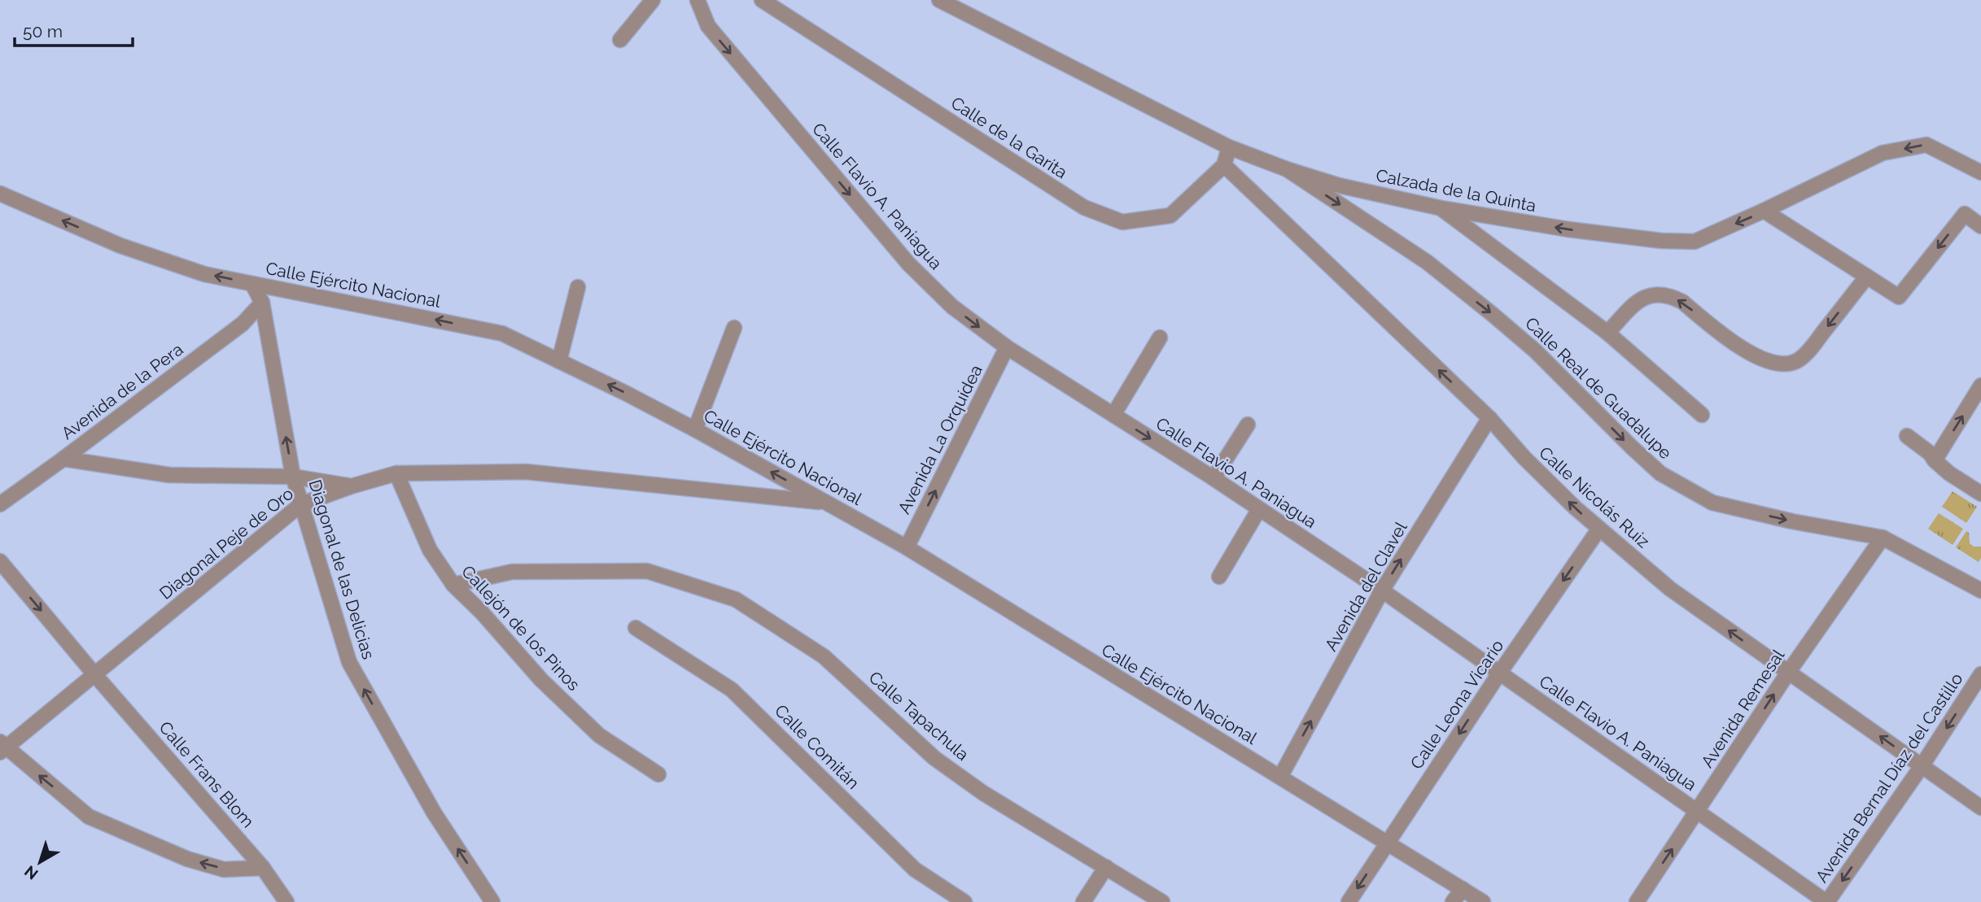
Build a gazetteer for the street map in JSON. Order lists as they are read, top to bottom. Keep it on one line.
{"streets":{"street":["Calle de la Garita","Calzada de la Quinta","Calle Flavio A. Paniagua","Calle Ejército Nacional","Calle Real de Guadalupe","Avenida de la Pera","Avenida La Orquídea","Calle Nicolás Ruiz","Diagonal Peje de Oro","Diagonal de las Delicias","Avenida del Clavel","Callejón de los Pinos","Calle Leona Vicario","Avenida Remesal","Calle Tapachula","Calle Comitán","Calle Frans Blom","Avenida Bernal Díaz del Castillo"]},"crossings":[["Calle de la Garita","Calle Nicolás Ruiz"],["Calzada de la Quinta","Calle Real de Guadalupe"],["Calle Flavio A. Paniagua","Avenida La Orquídea"],["Calle Flavio A. Paniagua","Avenida del Clavel"],["Calle Flavio A. Paniagua","Calle Leona Vicario"],["Calle Flavio A. Paniagua","Avenida Remesal"],["Calle Flavio A. Paniagua","Avenida Bernal Díaz del Castillo"],["Calle Ejército Nacional","Avenida La Orquídea"],["Calle Ejército Nacional","Diagonal Peje de Oro"],["Calle Ejército Nacional","Diagonal de las Delicias"],["Calle Ejército Nacional","Avenida del Clavel"],["Calle Ejército Nacional","Calle Leona Vicario"],["Calle Real de Guadalupe","Avenida Remesal"],["Avenida de la Pera","Diagonal de las Delicias"],["Calle Nicolás Ruiz","Avenida del Clavel"],["Calle Nicolás Ruiz","Calle Leona Vicario"],["Calle Nicolás Ruiz","Avenida Remesal"],["Calle Nicolás Ruiz","Avenida Bernal Díaz del Castillo"],["Diagonal Peje de Oro","Diagonal de las Delicias"],["Diagonal Peje de Oro","Callejón de los Pinos"],["Diagonal Peje de Oro","Calle Frans Blom"],["Callejón de los Pinos","Calle Tapachula"]],"one_way":["Calzada de la Quinta","Calle Flavio A. Paniagua","Calle Ejército Nacional","Avenida La Orquídea","Calle Nicolás Ruiz","Diagonal de las Delicias","Avenida del Clavel","Calle Leona Vicario","Avenida Remesal","Avenida Bernal Díaz del Castillo"],"scale_bar":"50 m","north":"bottom left"}
